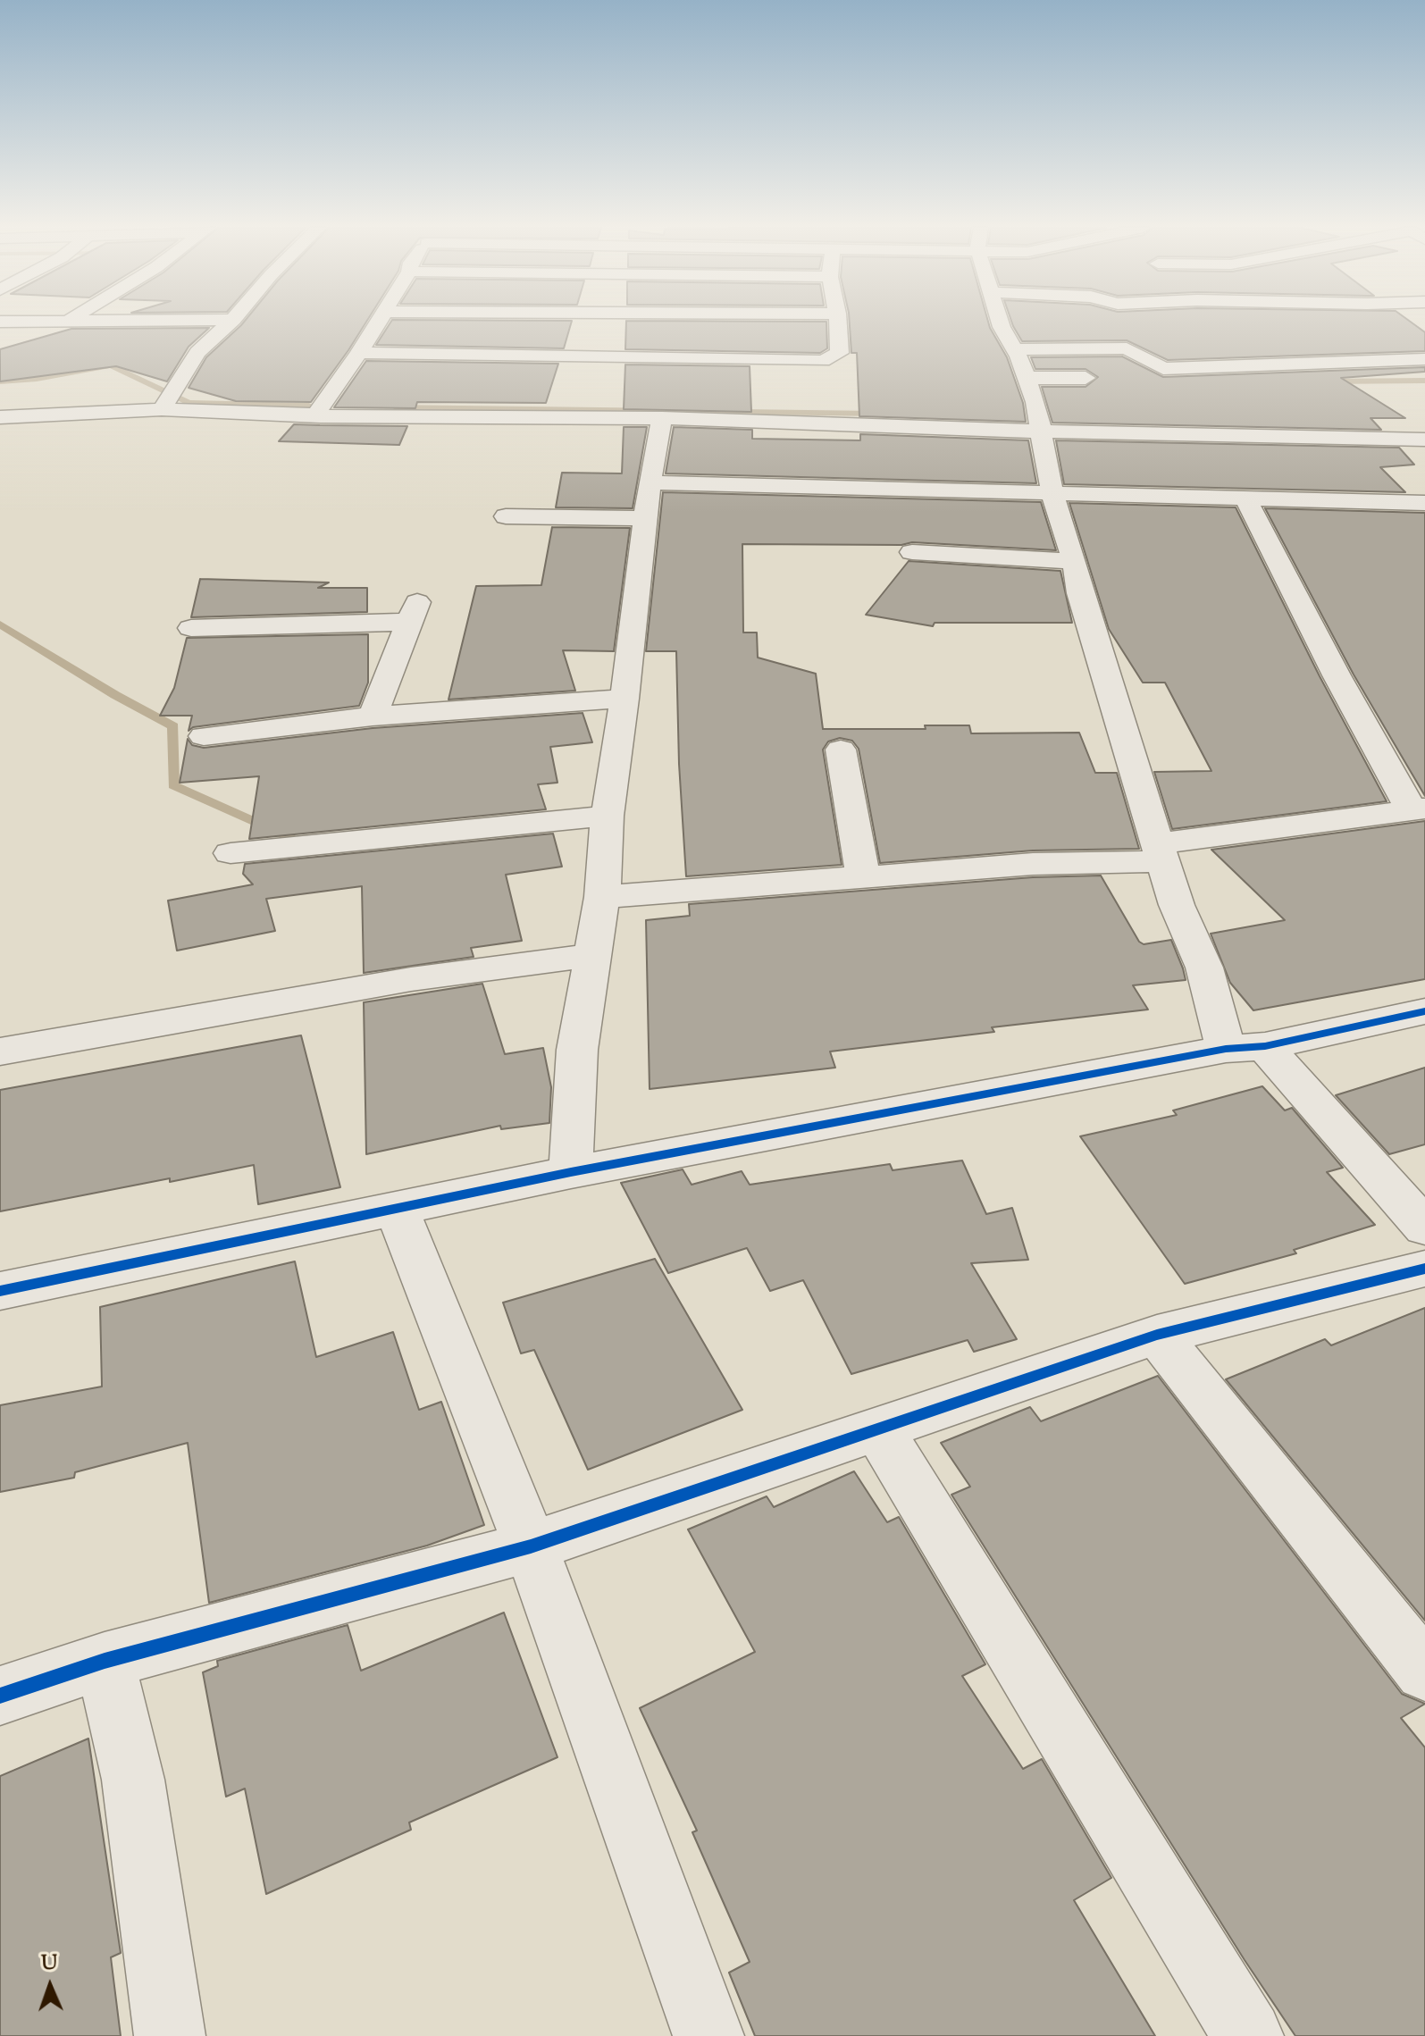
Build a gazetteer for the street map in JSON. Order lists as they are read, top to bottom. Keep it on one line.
{"north":"top"}
